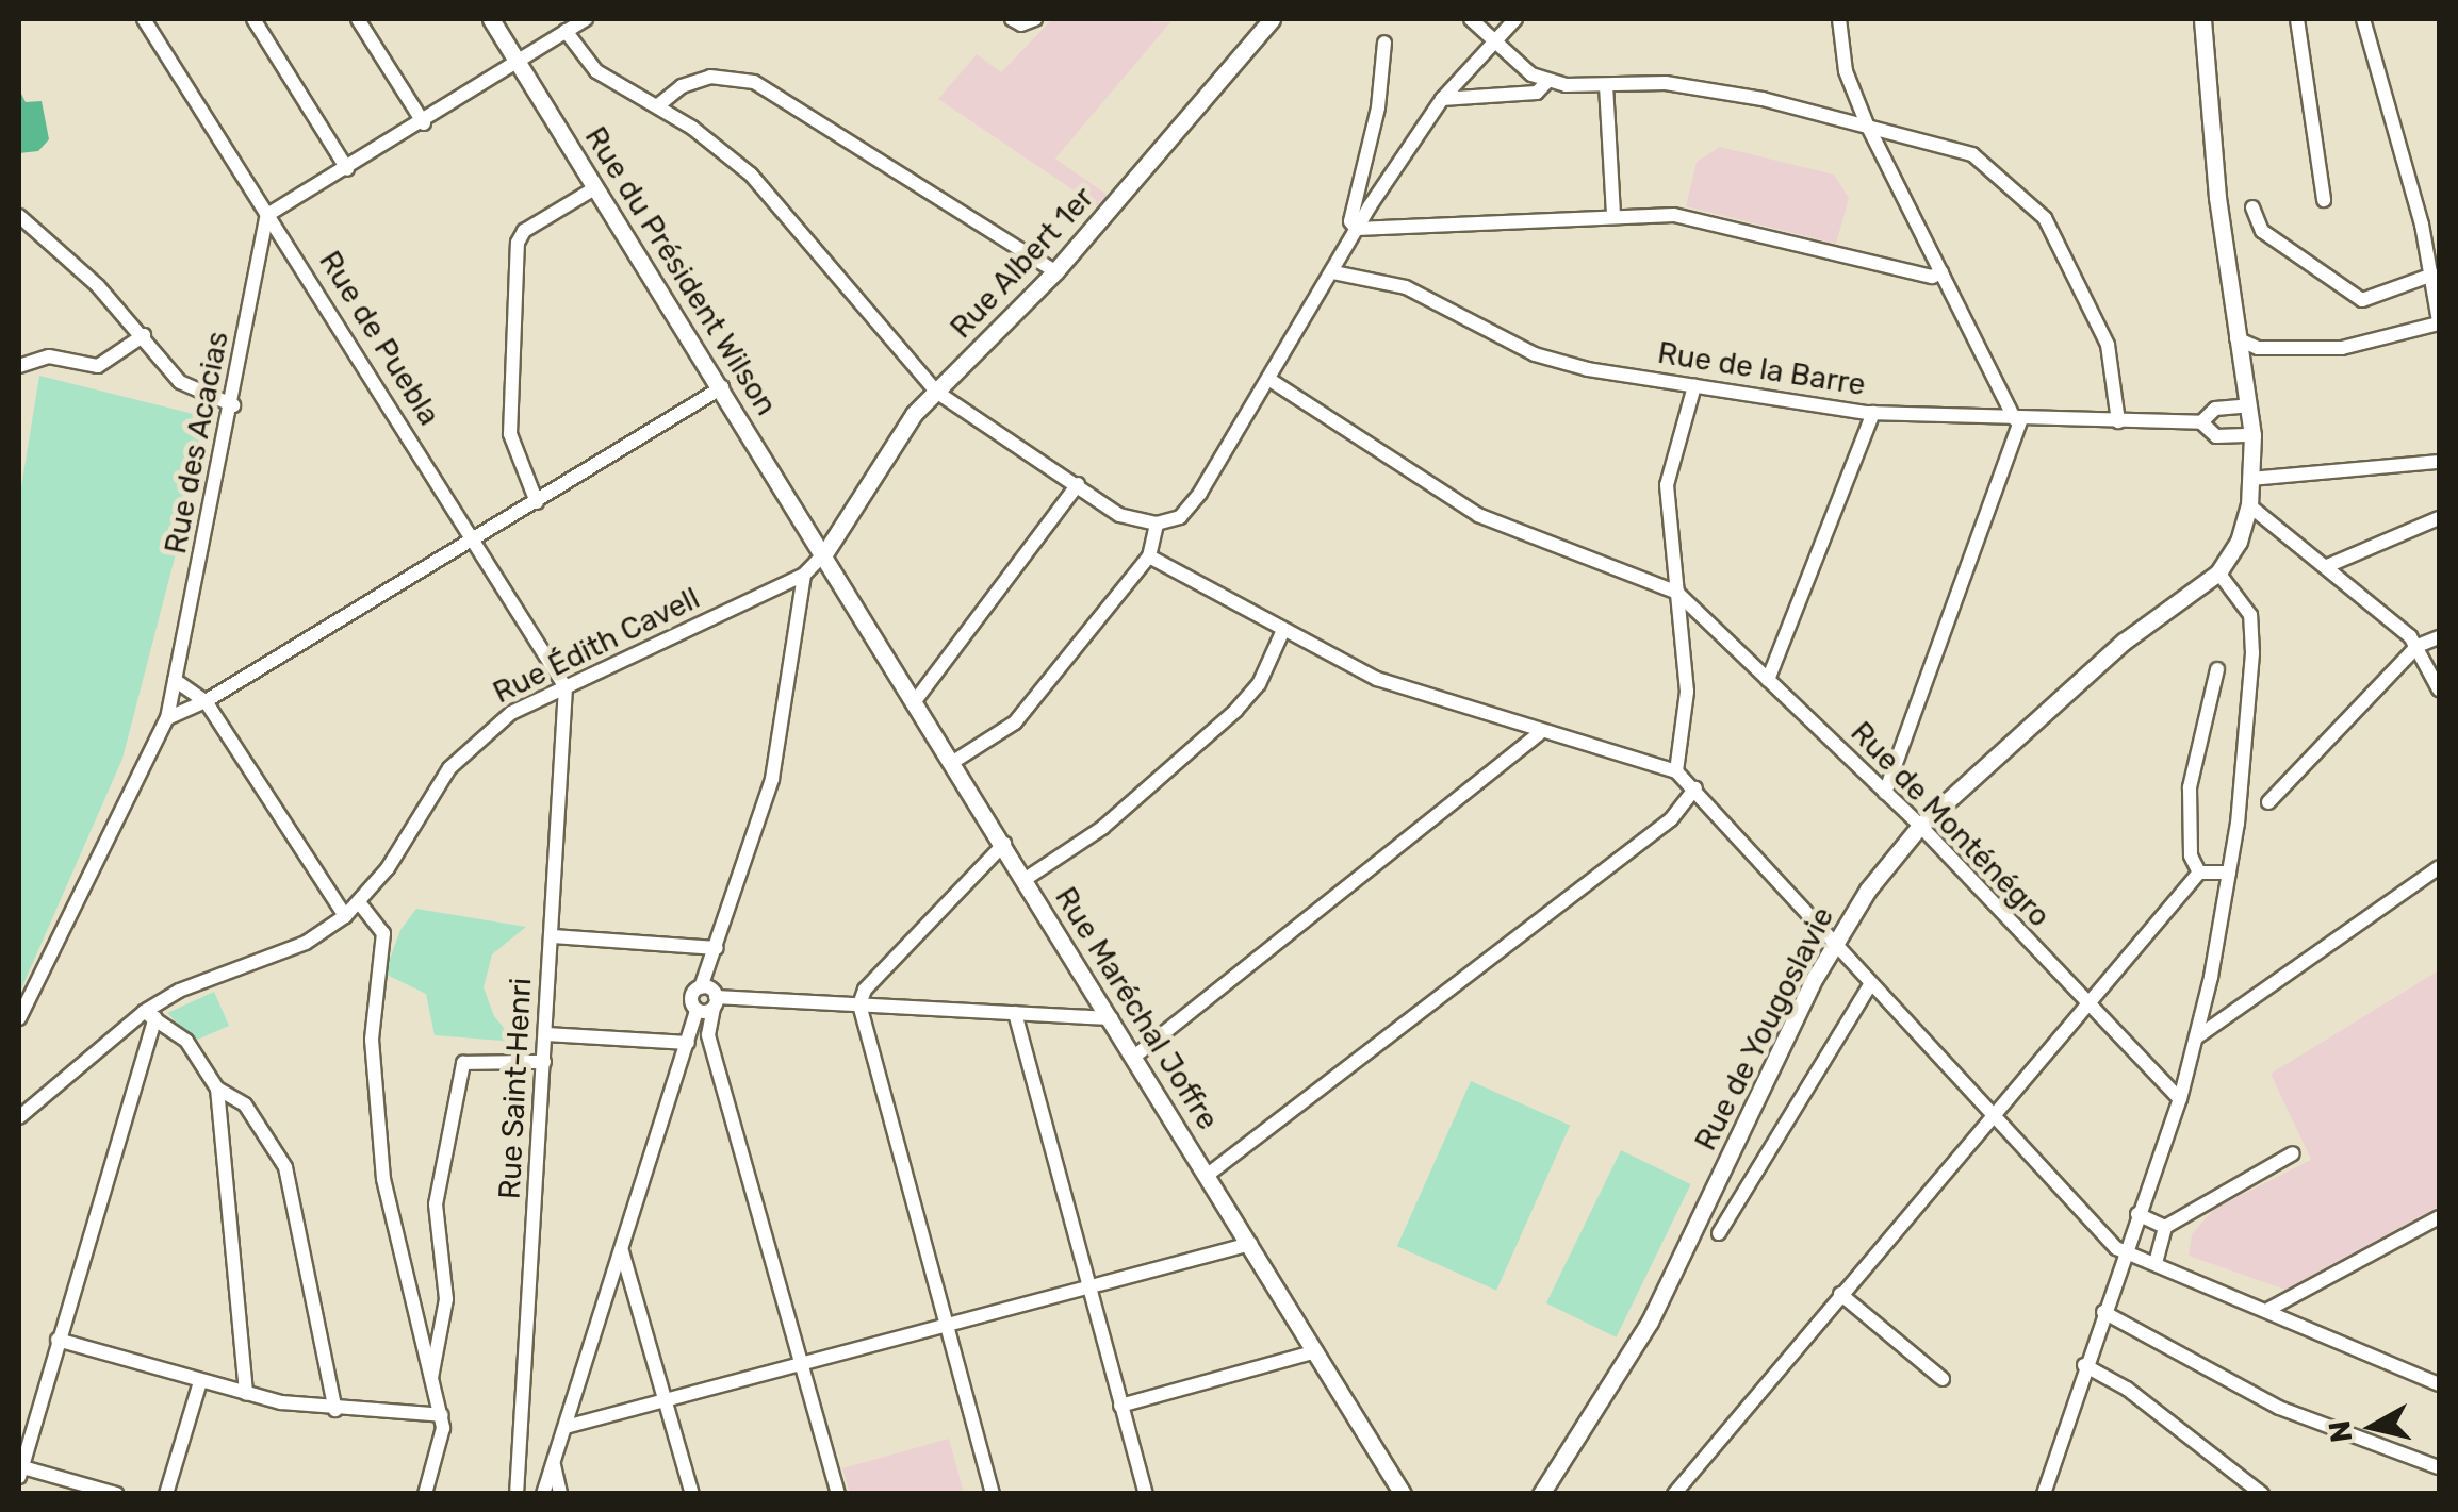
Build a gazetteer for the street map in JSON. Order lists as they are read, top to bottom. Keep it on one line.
{"streets":{"main road":["Rue Albert 1er","Rue du Président Wilson","Rue Maréchal Joffre","Rue de Yougoslavie"],"street":["Rue de Puebla","Rue de la Barre","Rue des Acacias","Rue Édith Cavell","Rue de Monténégro","Rue Saint-Henri"]},"crossings":[["Rue Albert 1er","Rue du Président Wilson"],["Rue Albert 1er","Rue Édith Cavell"],["Rue Albert 1er","Rue Maréchal Joffre"],["Rue du Président Wilson","Rue Édith Cavell"],["Rue du Président Wilson","Rue Maréchal Joffre"],["Rue de Puebla","Rue des Acacias"],["Rue de Puebla","Rue Édith Cavell"],["Rue de Puebla","Rue Saint-Henri"],["Rue Édith Cavell","Rue Maréchal Joffre"],["Rue Édith Cavell","Rue Saint-Henri"],["Rue de Monténégro","Rue de Yougoslavie"]],"north":"left"}
